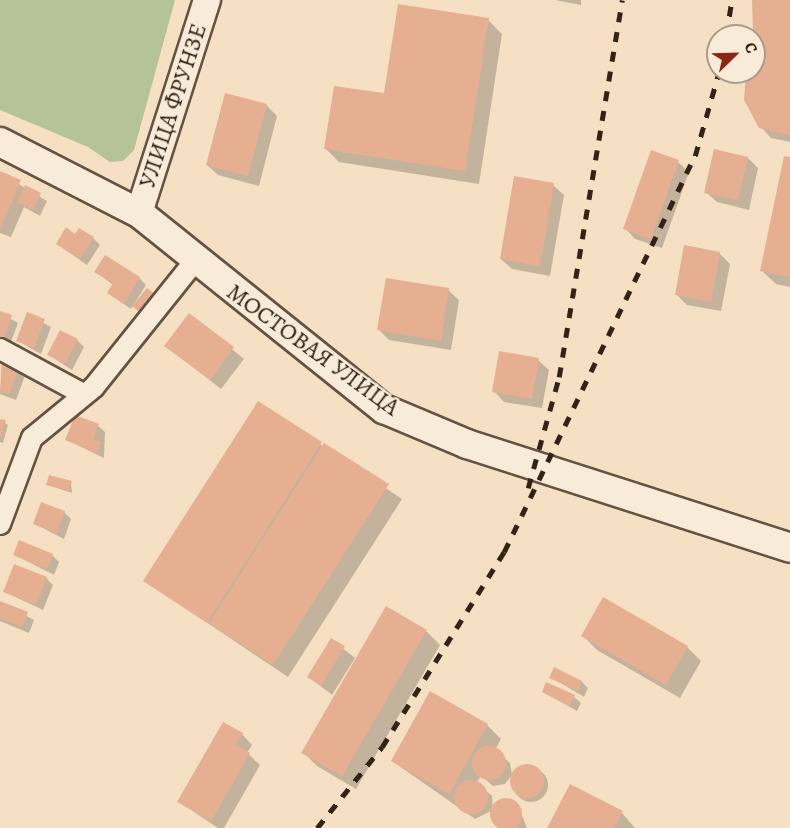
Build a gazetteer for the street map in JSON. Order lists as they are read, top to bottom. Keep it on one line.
{"streets":{"main road":["МОСТОВАЯ УЛИЦА"],"street":["УЛИЦА ФРУНЗЕ"]},"crossings":[["УЛИЦА ФРУНЗЕ","МОСТОВАЯ УЛИЦА"]],"north":"top right"}
